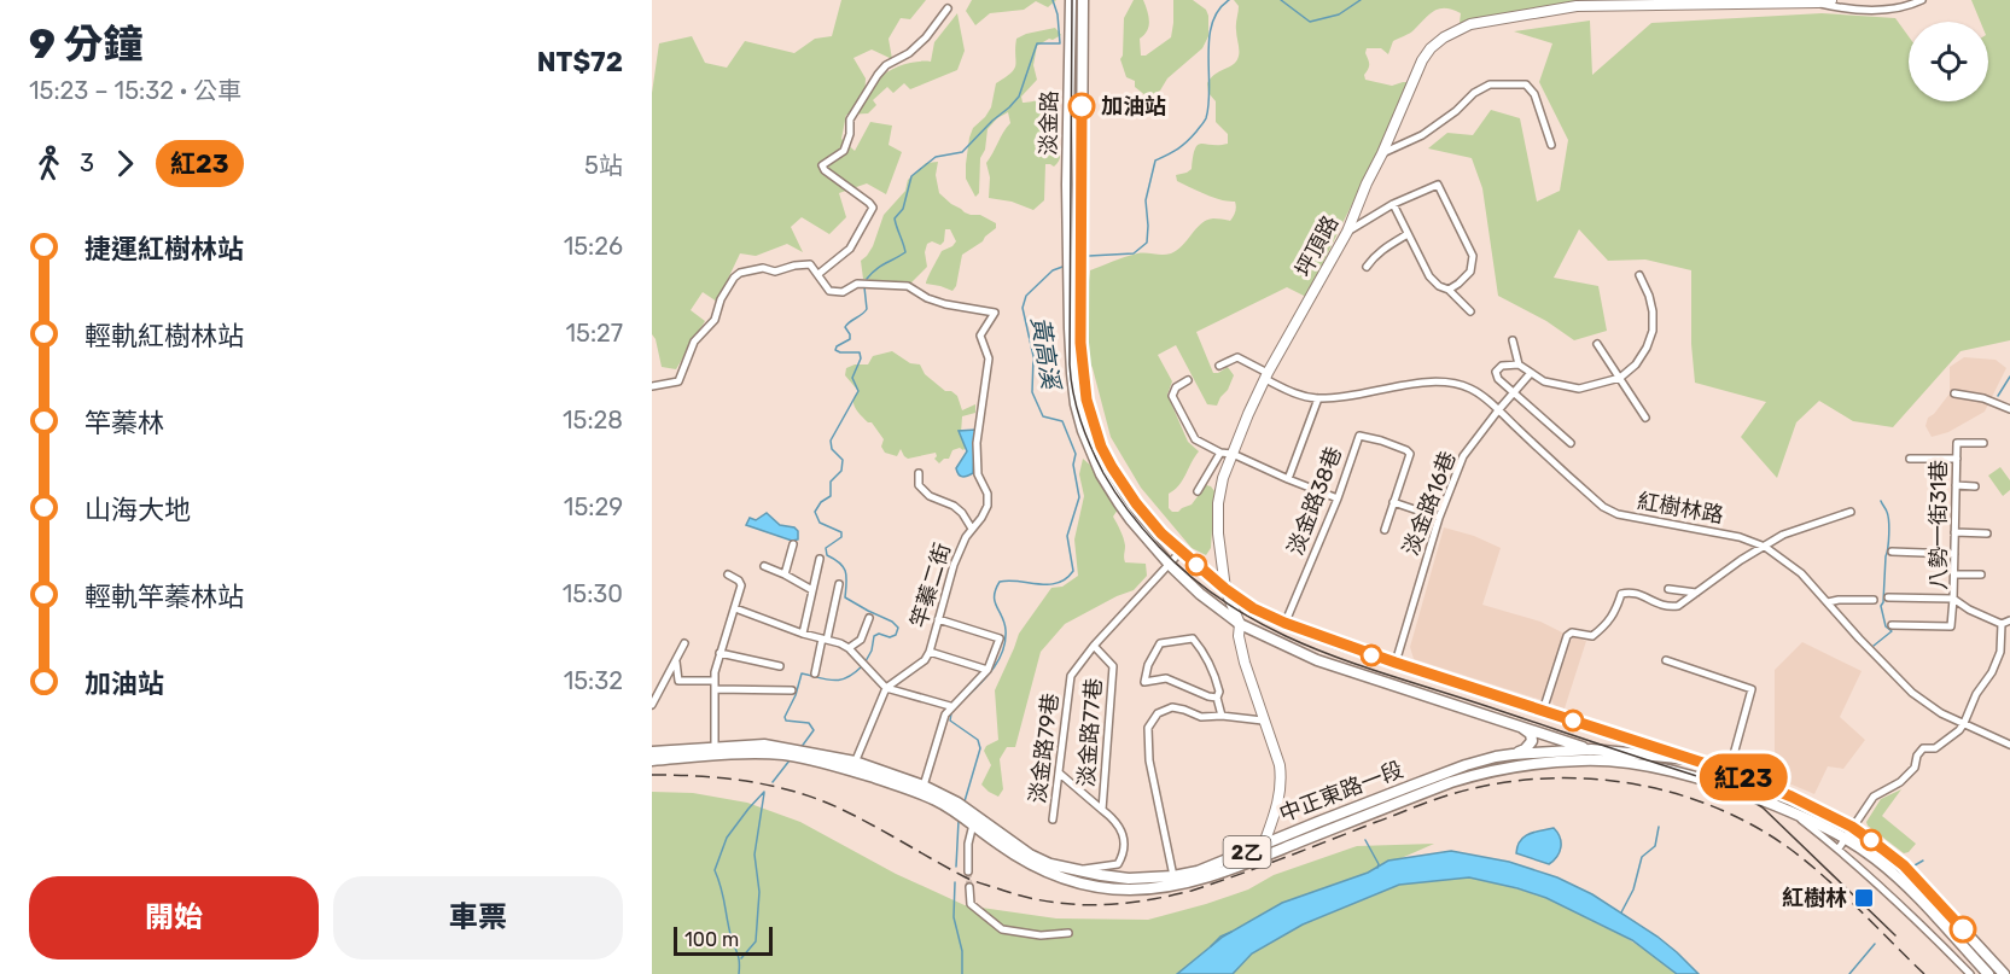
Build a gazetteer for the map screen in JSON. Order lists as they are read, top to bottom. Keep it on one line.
{"streets":{"main road":["淡金路","中正東路一段","2乙"],"street":["坪頂路","淡金路38巷","淡金路16巷","紅樹林路","八勢一街31巷","竿蓁二街","淡金路77巷","淡金路79巷"]},"crossings":[["淡金路","淡金路77巷"],["坪頂路","中正東路一段"],["淡金路16巷","紅樹林路"],["淡金路77巷","淡金路79巷"],["淡金路77巷","中正東路一段"],["中正東路一段","2乙"]],"water":["黃高溪"],"places":{"other":["加油站"],"transit":["紅樹林"]},"lines":["bus line 紅23"],"scale_bar":"100 m","page":{"heading":["9 分鐘","15:23 – 15:32 · 公車","NT$72"],"on_map":"紅23","legs":["3","紅23","5站"],"list":[{"name":"捷運紅樹林站","value":"15:26"},{"name":"輕軌紅樹林站","value":"15:27"},{"name":"竿蓁林","value":"15:28"},{"name":"山海大地","value":"15:29"},{"name":"輕軌竿蓁林站","value":"15:30"},{"name":"加油站","value":"15:32"}],"buttons":["開始","車票"],"scale":"100 m"}}
